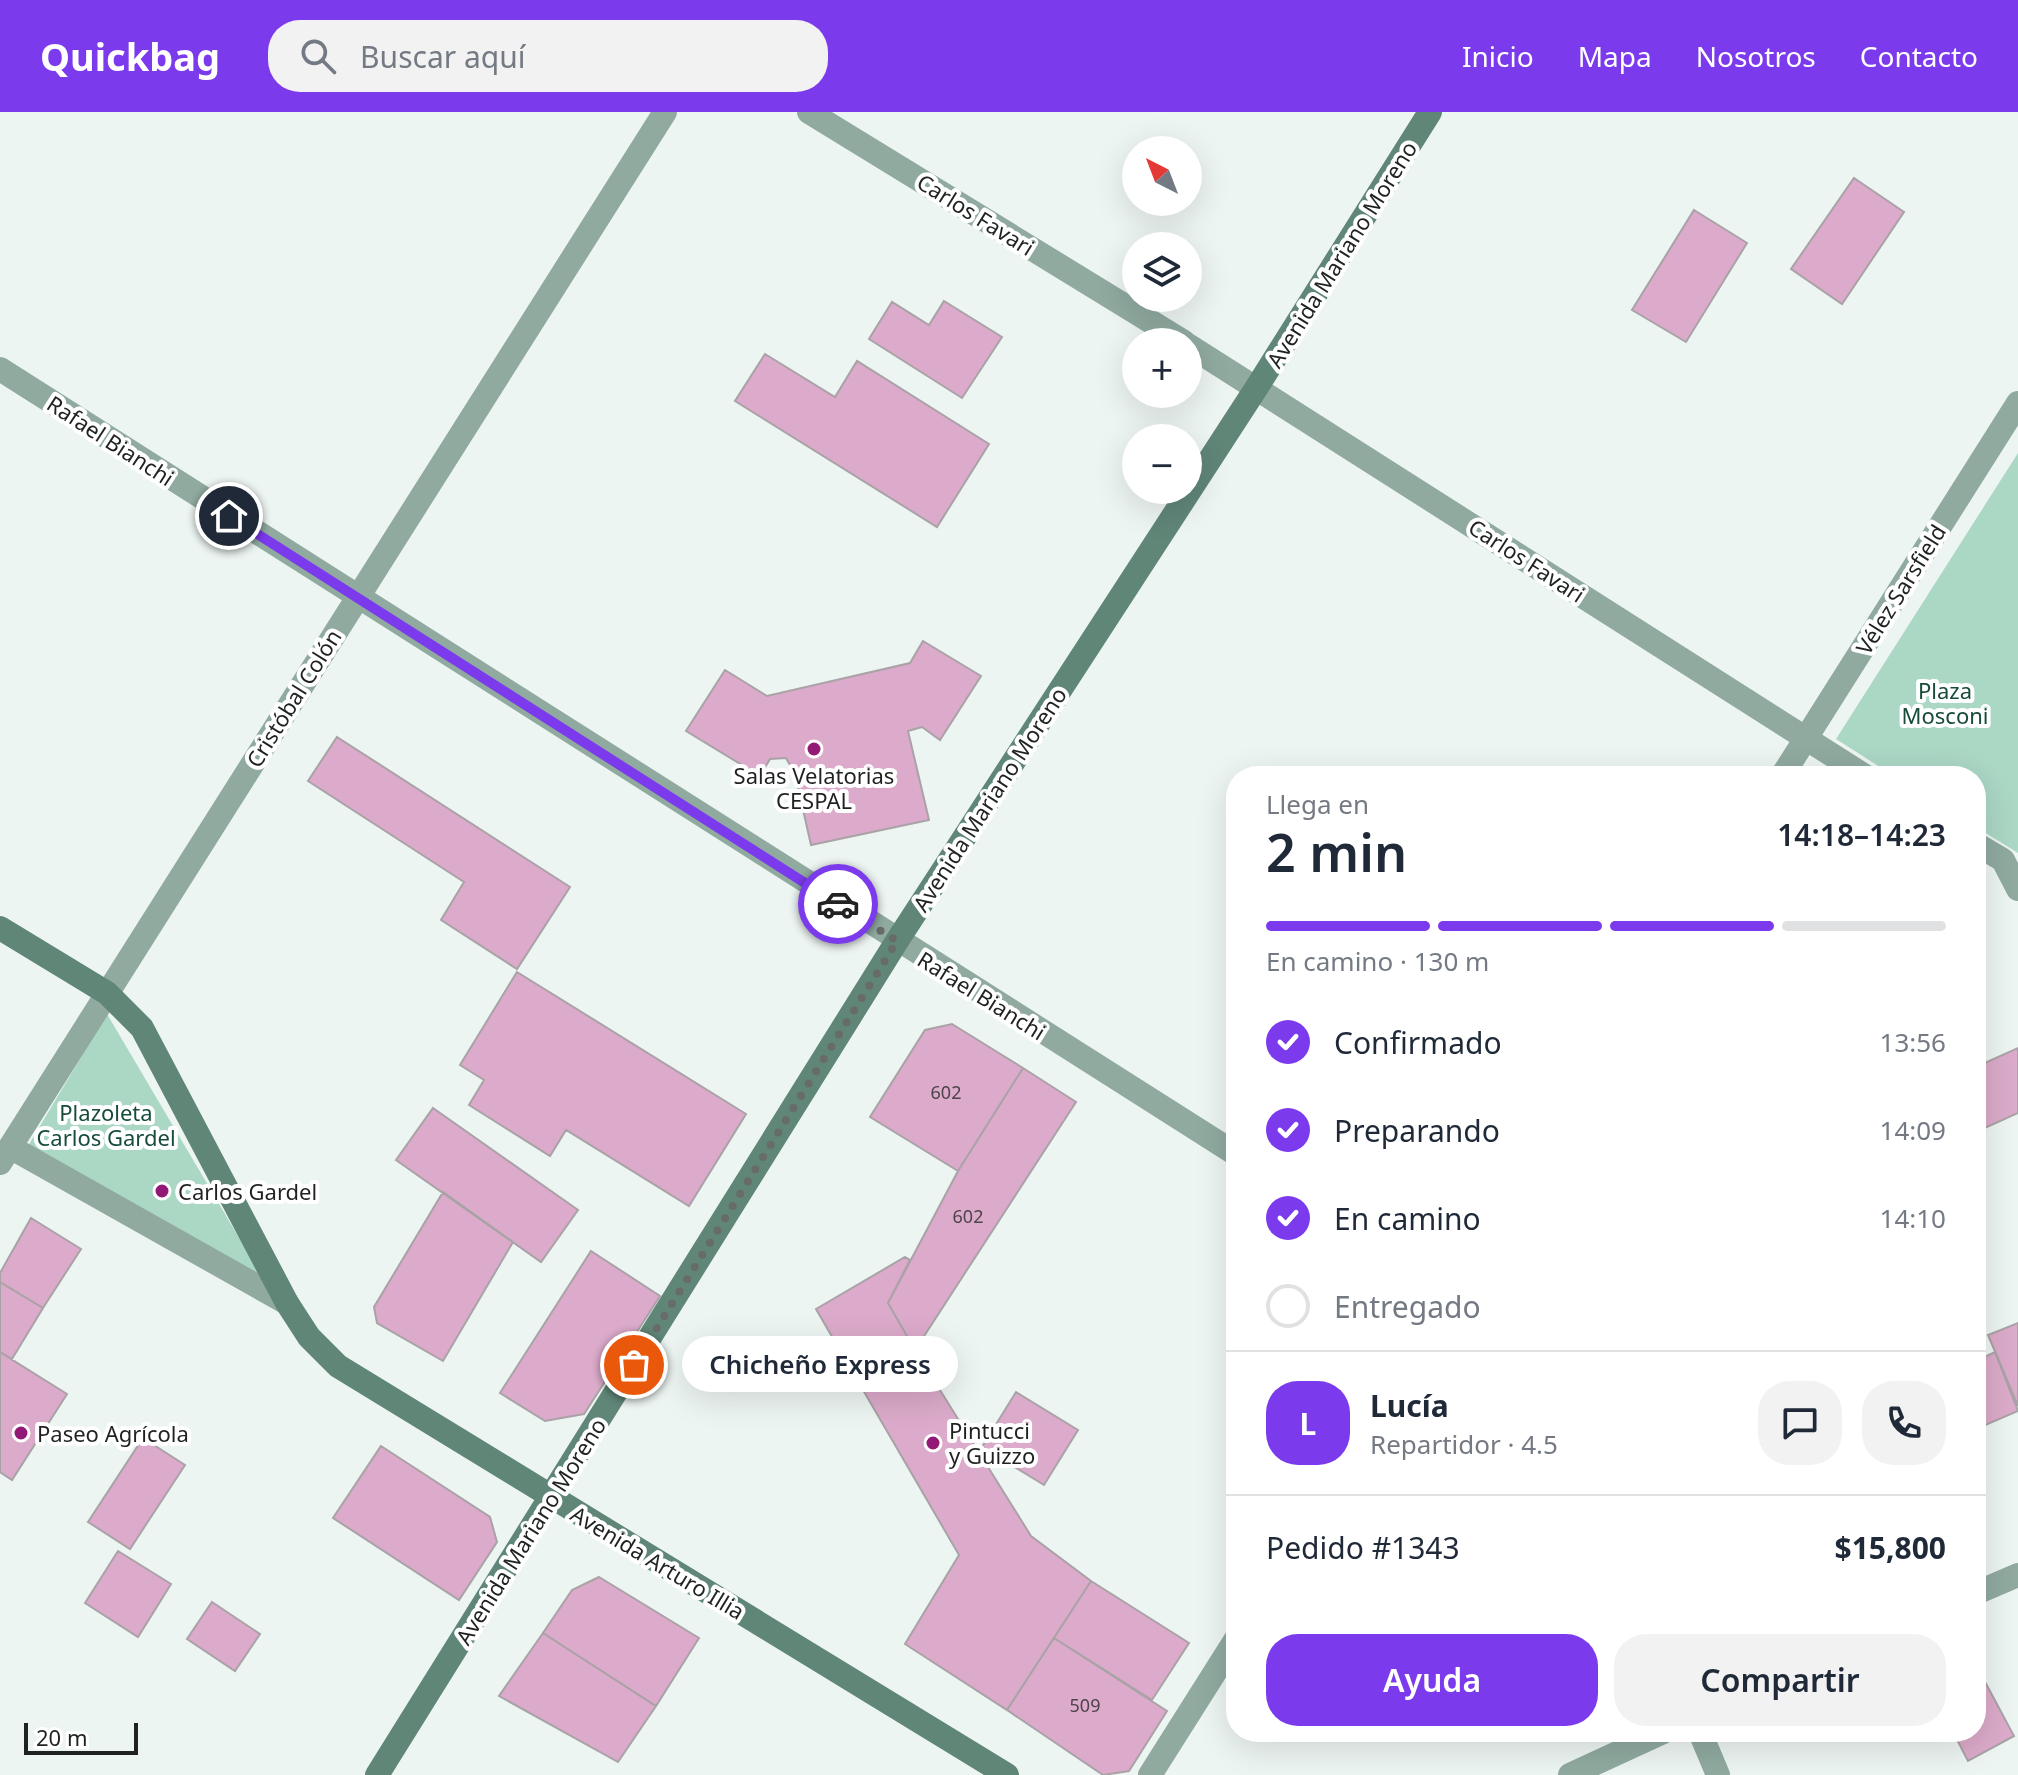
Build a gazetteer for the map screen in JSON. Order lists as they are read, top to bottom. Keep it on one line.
{"streets":{"main road":["Avenida Mariano Moreno","Avenida Arturo Illia"],"street":["Carlos Favari","Rafael Bianchi","Vélez Sarsfield","Cristóbal Colón"]},"crossings":[["Carlos Favari","Avenida Mariano Moreno"],["Carlos Favari","Vélez Sarsfield"],["Avenida Mariano Moreno","Rafael Bianchi"],["Avenida Mariano Moreno","Avenida Arturo Illia"],["Rafael Bianchi","Cristóbal Colón"],["Cristóbal Colón","Avenida Arturo Illia"]],"parks":["Plaza Mosconi","Plazoleta Carlos Gardel"],"places":["Salas Velatorias CESPAL","Carlos Gardel","Chicheño Express","Paseo Agrícola","Pintucci y Guizzo"],"house_numbers":["602","602","509"],"scale_bar":"20 m","north":"top left","page":{"header":"Quickbag","search":"Buscar aquí","nav":["Inicio","Mapa","Nosotros","Contacto"],"map_buttons":["+","−"],"heading":["2 min","Llega en","14:18–14:23"],"panel":["Lucía","Repartidor · 4.5","Pedido #1343","$15,800"],"bar":"En camino · 130 m","list":[["Confirmado","13:56"],["Preparando","14:09"],["En camino","14:10"],"Entregado"],"bubble":"Chicheño Express","round":"L","buttons":["Ayuda","Compartir"],"scale":"20 m"}}
